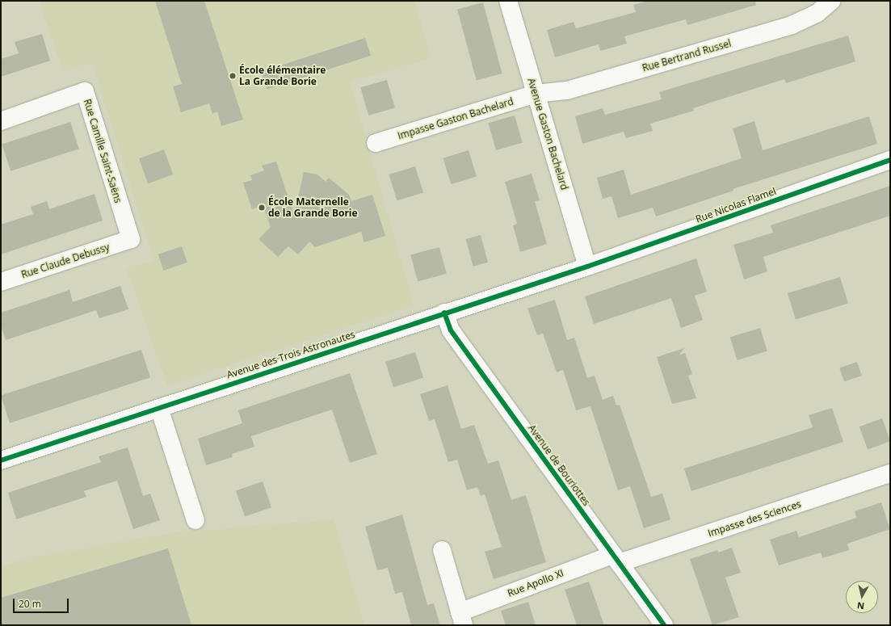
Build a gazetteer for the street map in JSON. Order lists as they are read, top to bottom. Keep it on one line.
{"streets":{"street":["Rue Bertrand Russel","Impasse Gaston Bachelard","Avenue Gaston Bachelard","Rue Camille Saint-Saëns","Rue Nicolas Flamel","Rue Claude Debussy","Avenue des Trois Astronautes","Avenue de Bouriottes","Impasse des Sciences","Rue Apollo XI"]},"crossings":[["Rue Bertrand Russel","Impasse Gaston Bachelard"],["Rue Bertrand Russel","Avenue Gaston Bachelard"],["Impasse Gaston Bachelard","Avenue Gaston Bachelard"],["Avenue Gaston Bachelard","Rue Nicolas Flamel"],["Avenue Gaston Bachelard","Avenue des Trois Astronautes"],["Rue Camille Saint-Saëns","Rue Claude Debussy"],["Rue Nicolas Flamel","Avenue des Trois Astronautes"],["Avenue des Trois Astronautes","Avenue de Bouriottes"],["Avenue de Bouriottes","Impasse des Sciences"],["Avenue de Bouriottes","Rue Apollo XI"],["Impasse des Sciences","Rue Apollo XI"]],"places":["École élémentaire La Grande Borie","École Maternelle de la Grande Borie"],"scale_bar":"20 m","north":"bottom"}
